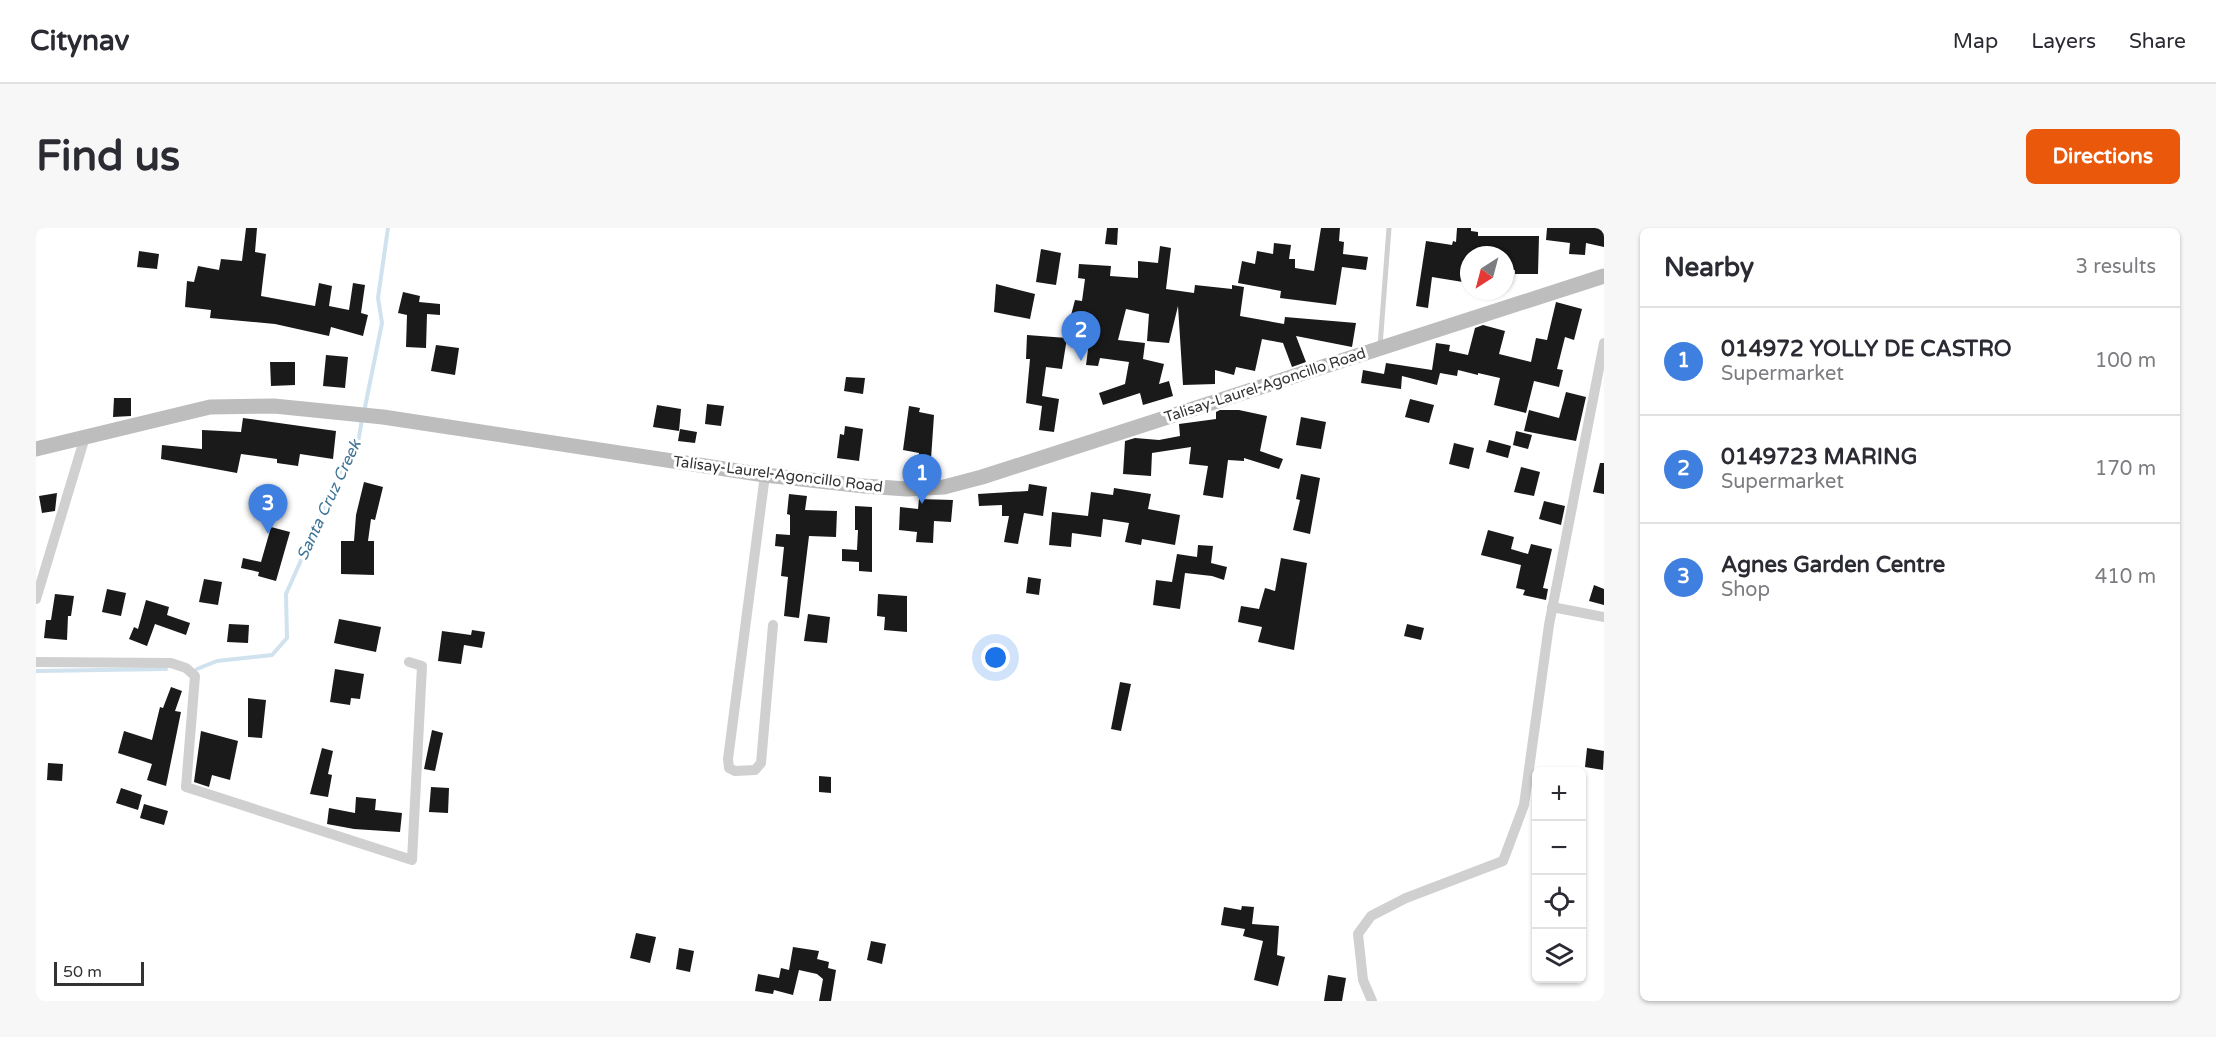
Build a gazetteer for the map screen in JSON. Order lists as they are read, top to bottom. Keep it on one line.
{"streets":{"main road":["Talisay-Laurel-Agoncillo Road"]},"water":["Santa Cruz Creek"],"scale_bar":"50 m","north":"bottom left","page":{"header":"Citynav","nav":["Map","Layers","Share"],"buttons":"Directions","title":"Find us","heading":["Nearby","3 results"],"list":[{"mark":"1","name":"014972 YOLLY DE CASTRO","note":"Supermarket","value":"100 m"},{"mark":"2","name":"0149723 MARING","note":"Supermarket","value":"170 m"},{"mark":"3","name":"Agnes Garden Centre","note":"Shop","value":"410 m"}],"pins":["2","1","3"],"map_buttons":["+","−"],"scale":"50 m"}}
